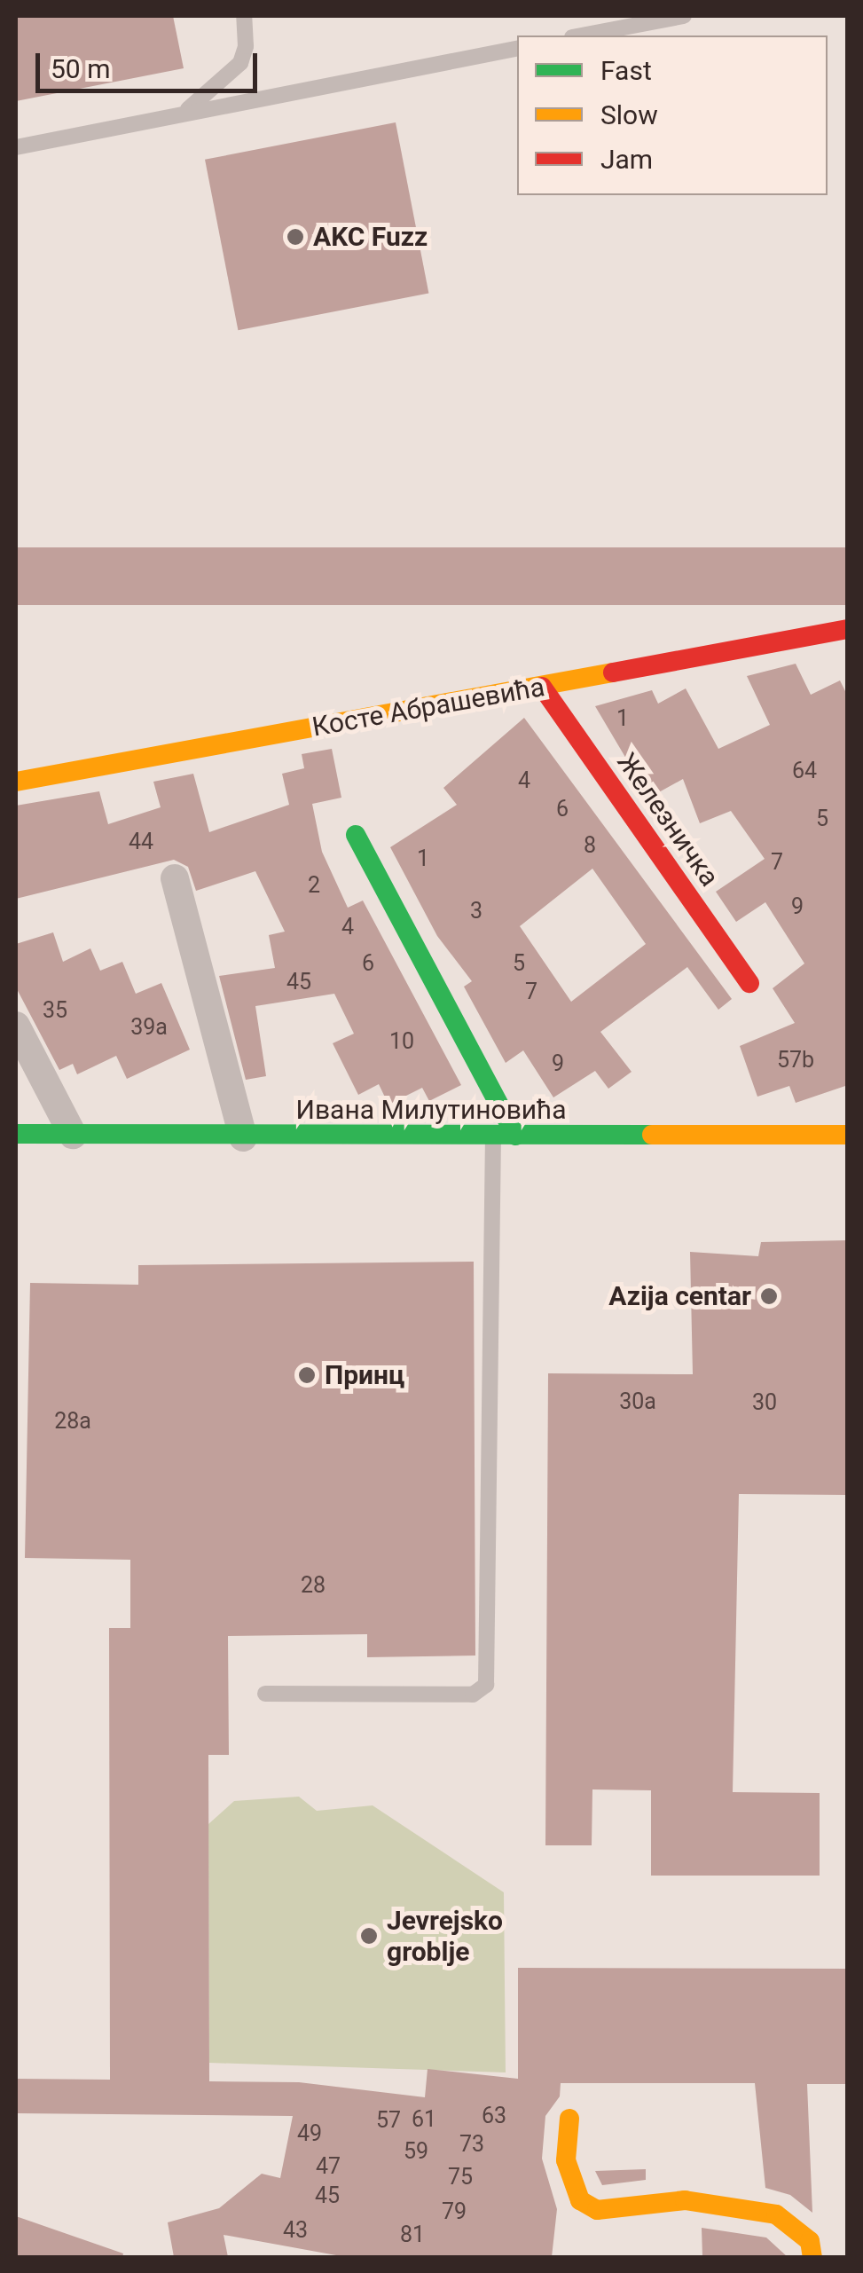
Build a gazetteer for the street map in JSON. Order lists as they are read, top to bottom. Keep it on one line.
{"streets":{"street":["Косте Абрашевића","Железничка","Ивана Милутиновића"]},"crossings":[["Косте Абрашевића","Железничка"]],"places":["AKC Fuzz","Azija centar","Принц","Jevrejsko groblje"],"house_numbers":["1","64","4","6","5","44","8","1","7","2","9","3","4","6","5","45","7","35","39a","10","57b","9","30a","30","28a","28","63","61","57","49","73","59","47","75","45","79","43","81"],"legend":["Fast","Slow","Jam"],"scale_bar":"50 m"}
